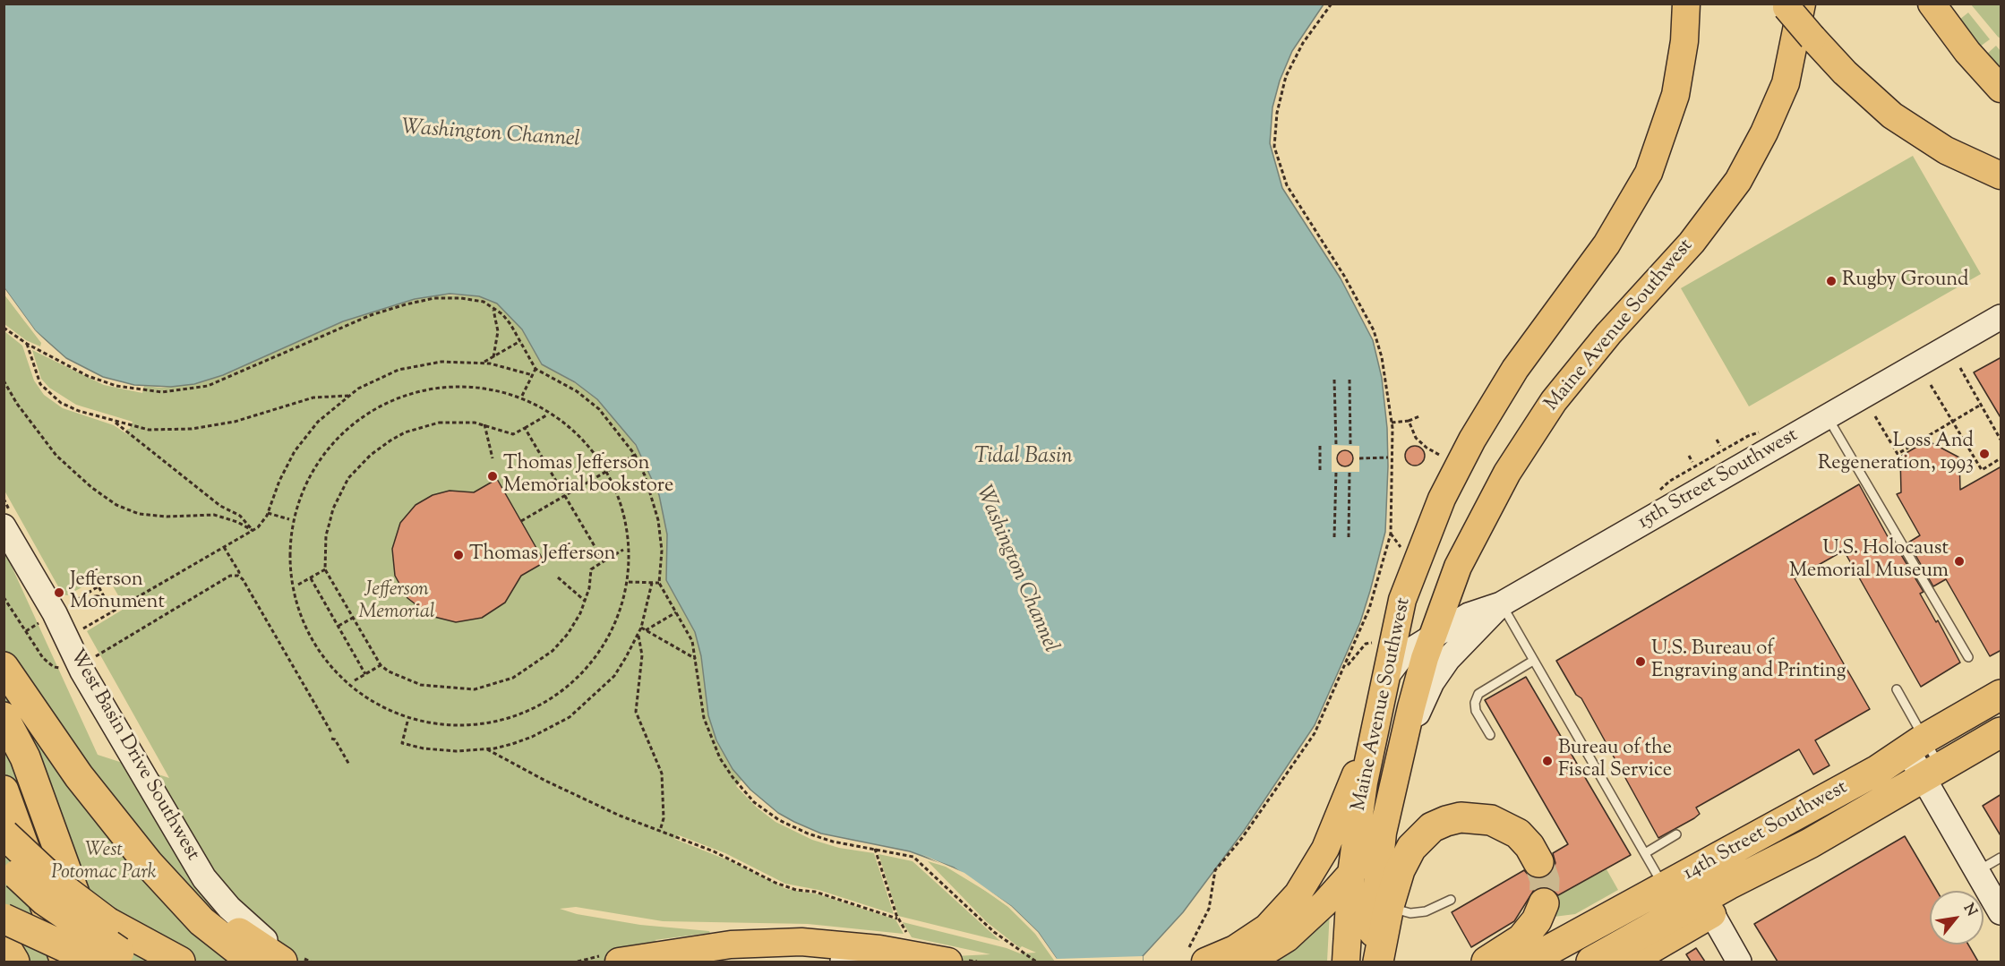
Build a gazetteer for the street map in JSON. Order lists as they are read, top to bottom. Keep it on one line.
{"streets":{"highway":["14th Street Southwest"],"main road":["Maine Avenue Southwest","15th Street Southwest","West Basin Drive Southwest"]},"crossings":[["Maine Avenue Southwest","15th Street Southwest"]],"water":["Washington Channel","Tidal Basin"],"parks":["Jefferson Memorial","West Potomac Park"],"places":["Rugby Ground","Loss And Regeneration, 1993","Thomas Jefferson Memorial bookstore","Thomas Jefferson","U.S. Holocaust Memorial Museum","Jefferson Monument","U.S. Bureau of Engraving and Printing","Bureau of the Fiscal Service"],"north":"top right"}
